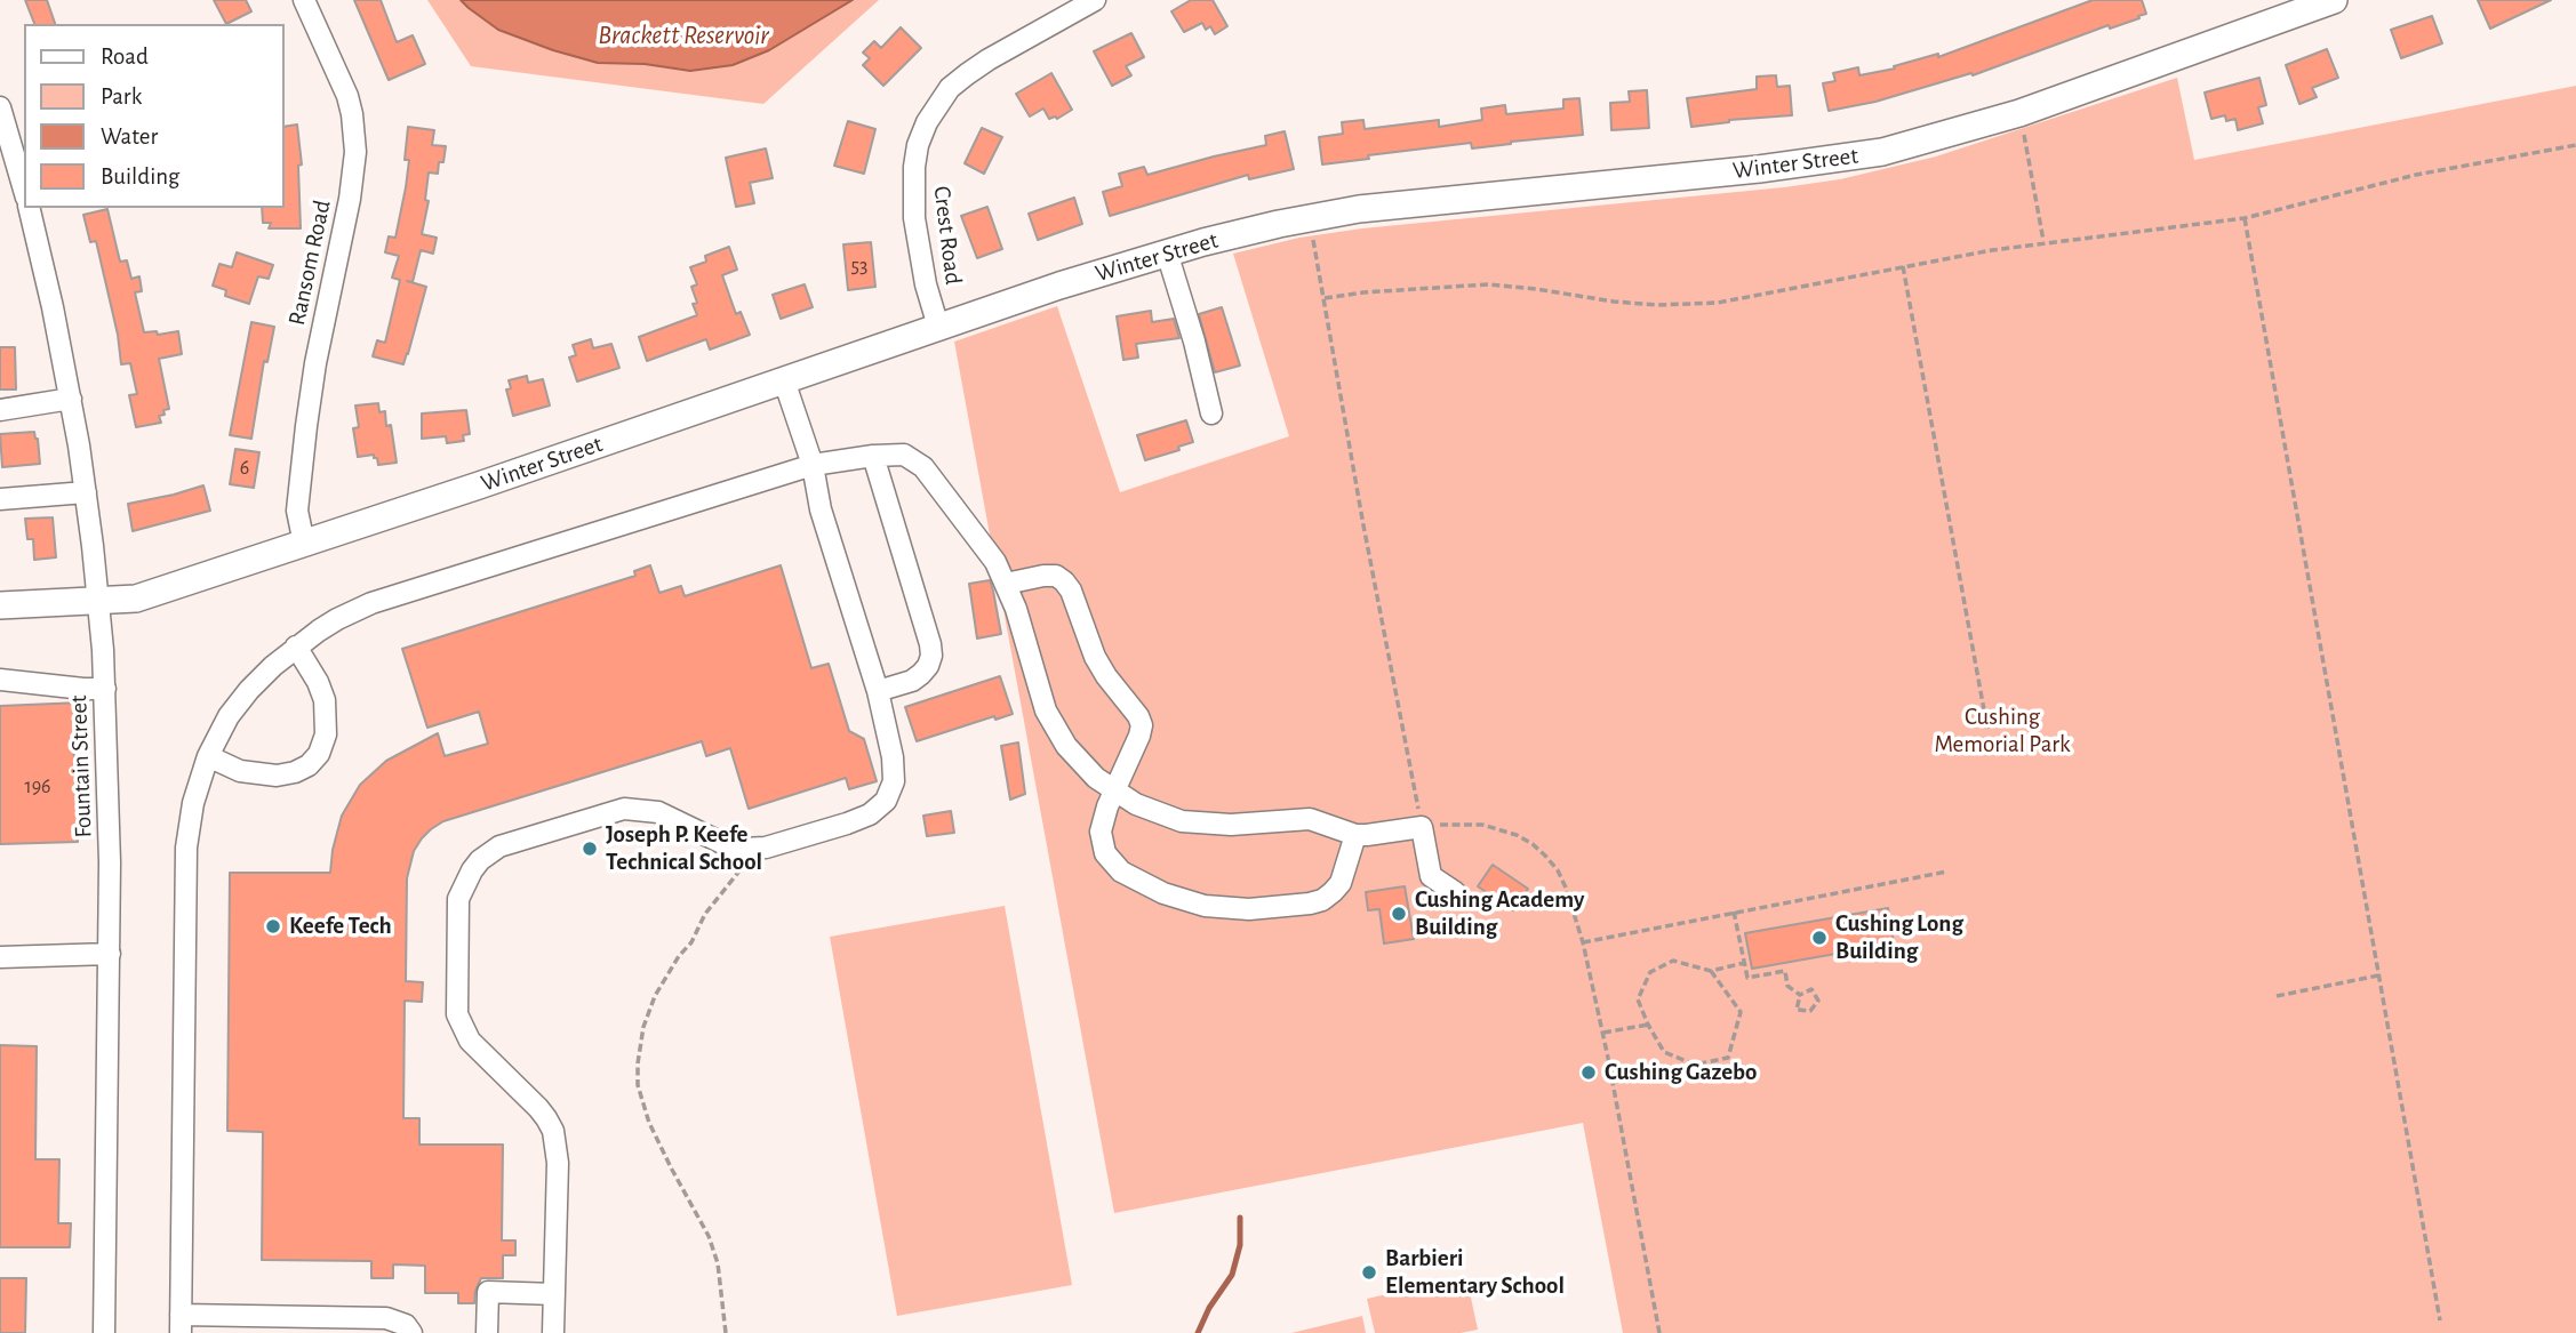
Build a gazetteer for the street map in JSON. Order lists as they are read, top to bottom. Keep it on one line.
{"streets":{"main road":["Winter Street"],"street":["Crest Road","Ransom Road","Fountain Street"]},"crossings":[["Winter Street","Crest Road"],["Winter Street","Ransom Road"],["Winter Street","Fountain Street"]],"water":["Brackett Reservoir"],"parks":["Cushing Memorial Park"],"places":["Joseph P. Keefe Technical School","Cushing Academy Building","Keefe Tech","Cushing Long Building","Cushing Gazebo","Barbieri Elementary School"],"house_numbers":["53","6","196"],"legend":["Road","Park","Water","Building"]}
